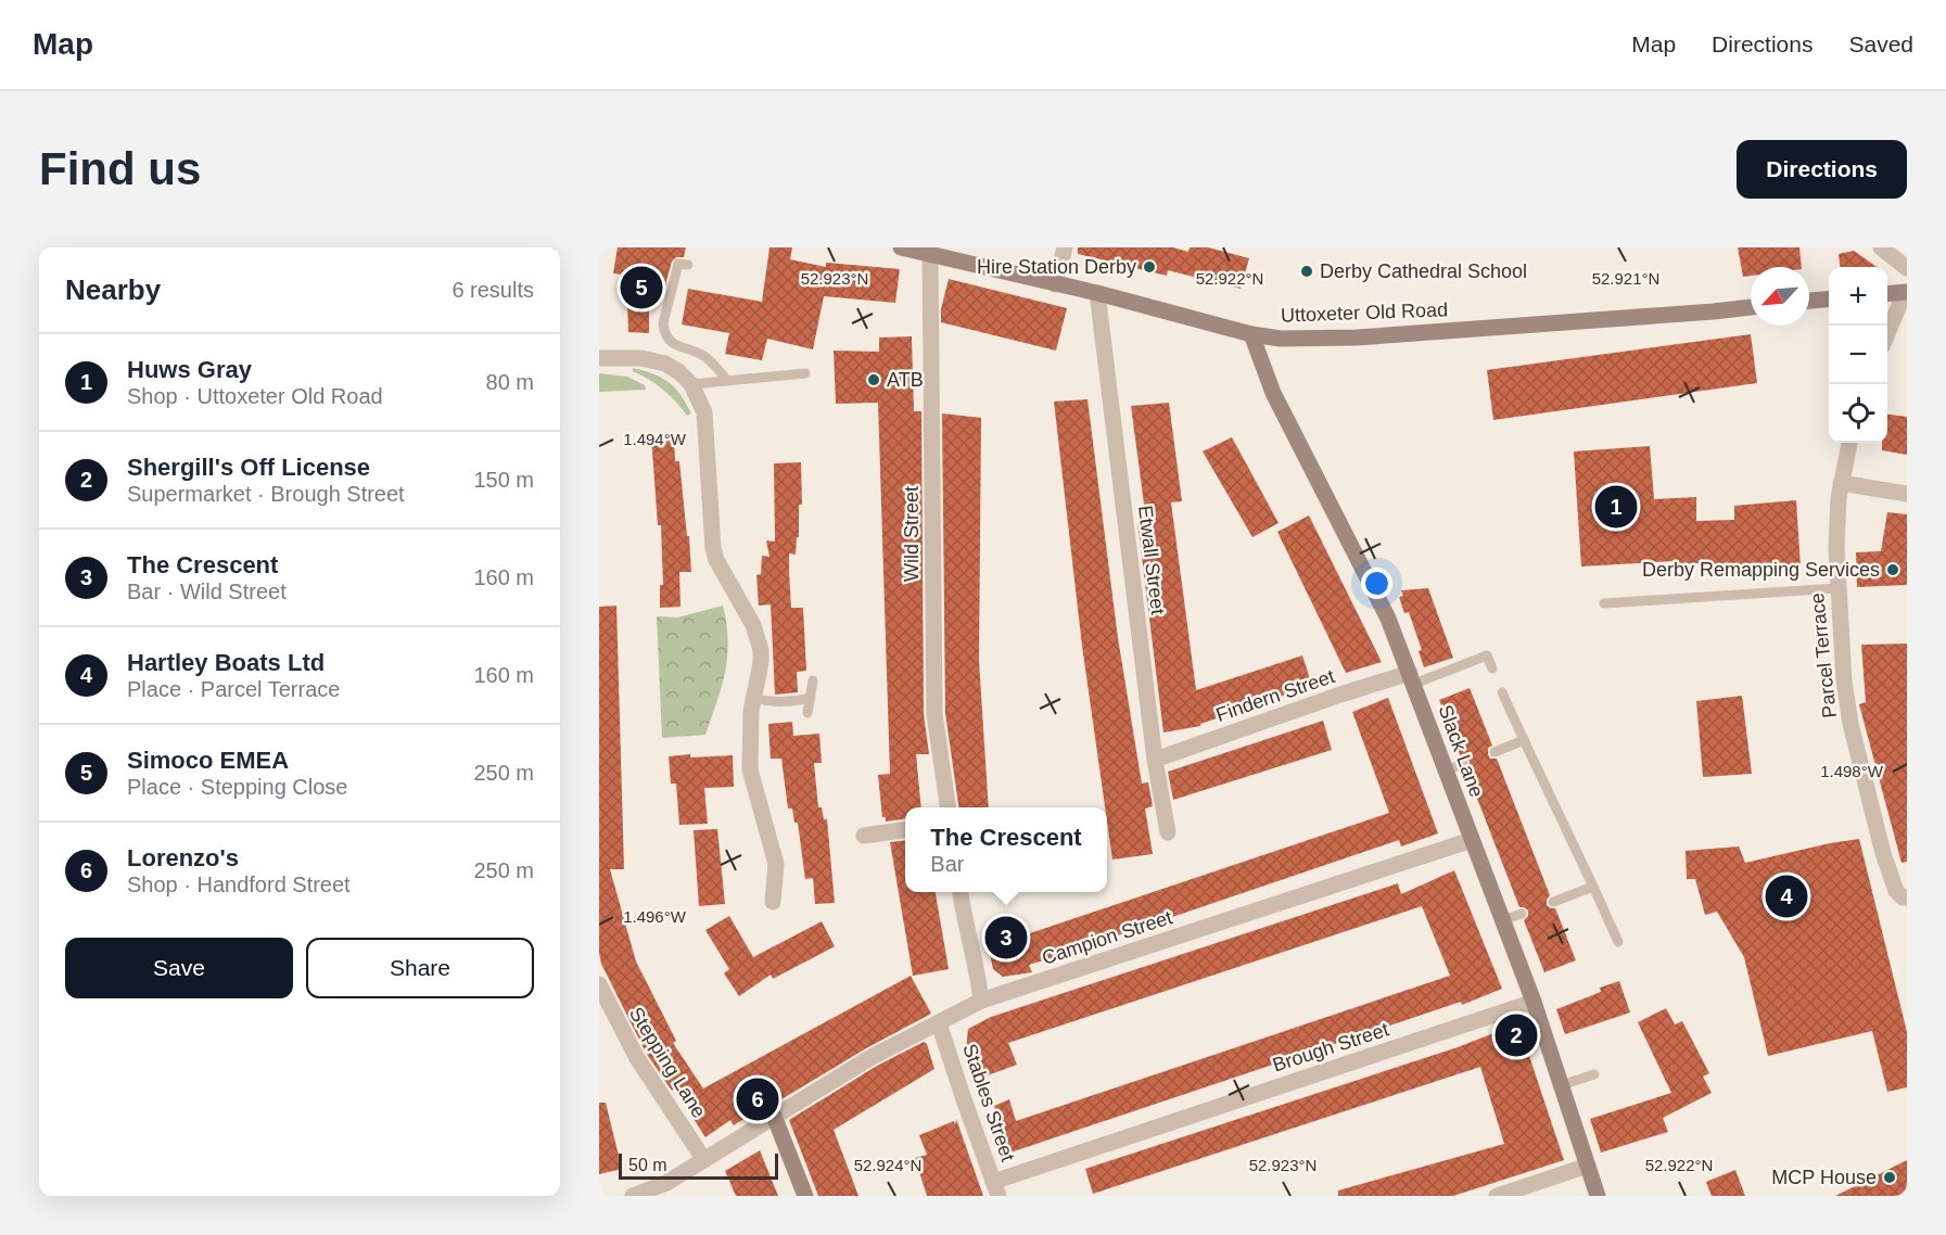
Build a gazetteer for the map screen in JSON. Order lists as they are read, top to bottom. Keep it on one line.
{"streets":{"street":["Uttoxeter Old Road","Wild Street","Etwall Street","Parcel Terrace","Findern Street","Slack Lane","Campion Street","Brough Street","Stepping Lane","Stables Street"]},"crossings":[["Uttoxeter Old Road","Wild Street"],["Uttoxeter Old Road","Etwall Street"],["Uttoxeter Old Road","Slack Lane"],["Etwall Street","Findern Street"],["Findern Street","Slack Lane"],["Slack Lane","Campion Street"],["Slack Lane","Brough Street"],["Campion Street","Stepping Lane"],["Campion Street","Stables Street"],["Brough Street","Stables Street"]],"places":["Hire Station Derby","Derby Cathedral School","ATB","Derby Remapping Services","MCP House"],"scale_bar":"50 m","north":"bottom left","page":{"header":"Map","nav":["Map","Directions","Saved"],"buttons":["Directions",["Save","Share"]],"title":"Find us","heading":["Nearby","6 results"],"pins":["5","1","4","3","2","6"],"map_buttons":["+","−"],"list":[{"mark":"1","name":"Huws Gray","note":"Shop · Uttoxeter Old Road","value":"80 m"},{"mark":"2","name":"Shergill's Off License","note":"Supermarket · Brough Street","value":"150 m"},{"mark":"3","name":"The Crescent","note":"Bar · Wild Street","value":"160 m"},{"mark":"4","name":"Hartley Boats Ltd","note":"Place · Parcel Terrace","value":"160 m"},{"mark":"5","name":"Simoco EMEA","note":"Place · Stepping Close","value":"250 m"},{"mark":"6","name":"Lorenzo's","note":"Shop · Handford Street","value":"250 m"}],"popup":["The Crescent","Bar"],"scale":"50 m"},"coordinates":["52.923°N","52.922°N","52.921°N","1.494°W","1.498°W","1.496°W","52.924°N"]}
